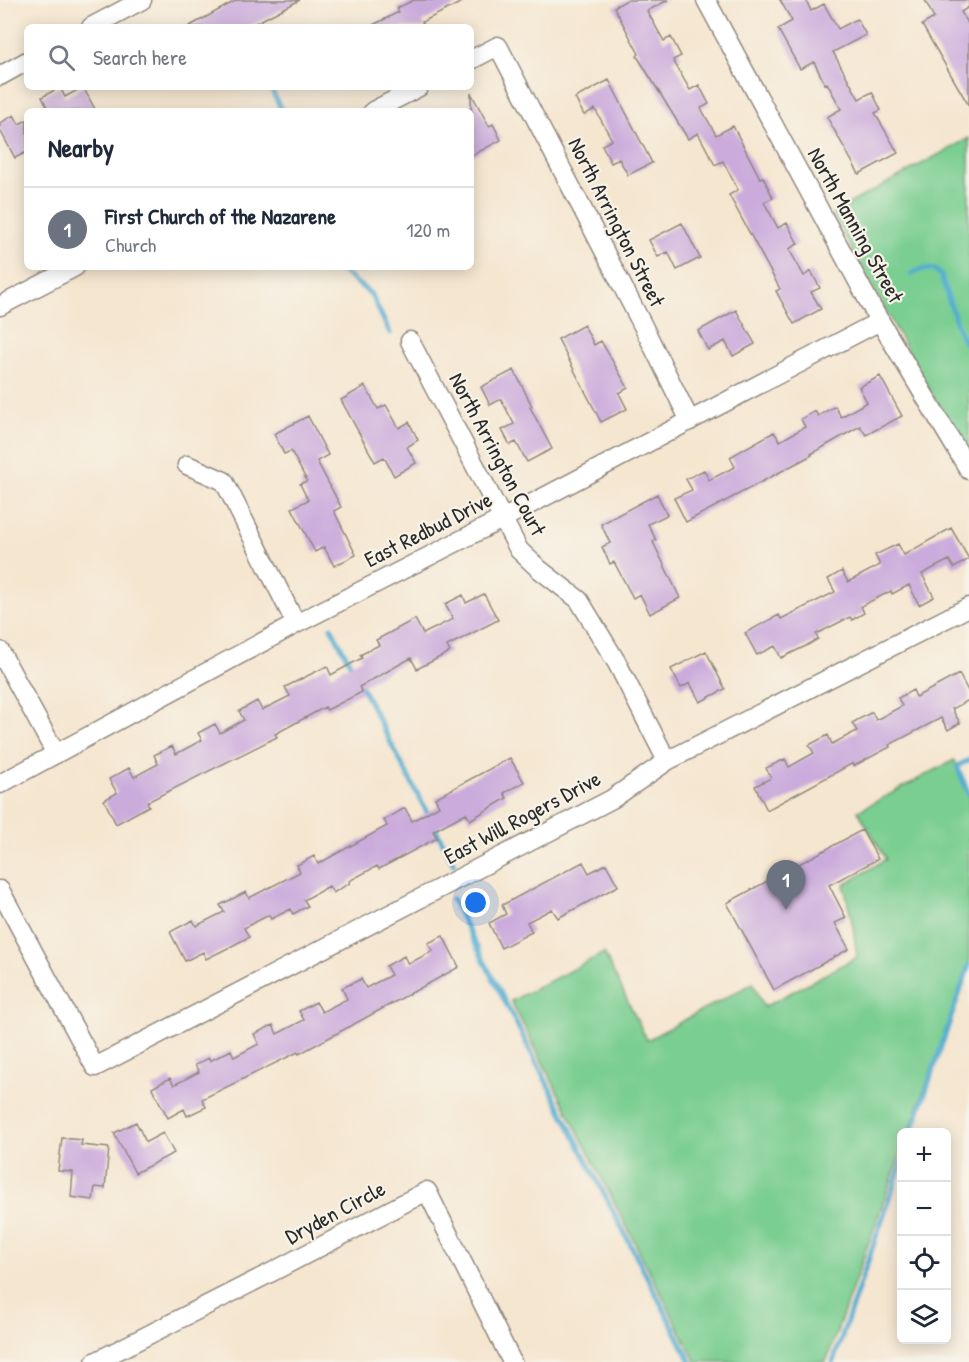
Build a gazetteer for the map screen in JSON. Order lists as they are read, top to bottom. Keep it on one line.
{"streets":{"street":["North Arrington Street","North Manning Street","North Arrington Court","East Redbud Drive","East Will Rogers Drive","Dryden Circle"]},"crossings":[["North Arrington Street","East Redbud Drive"],["North Manning Street","East Redbud Drive"],["North Arrington Court","East Redbud Drive"],["North Arrington Court","East Will Rogers Drive"]],"page":{"search":"Search here","heading":"Nearby","list":[{"mark":"1","name":"First Church of the Nazarene","note":"Church","value":"120 m"}],"pins":"1","map_buttons":["+","−"]}}
